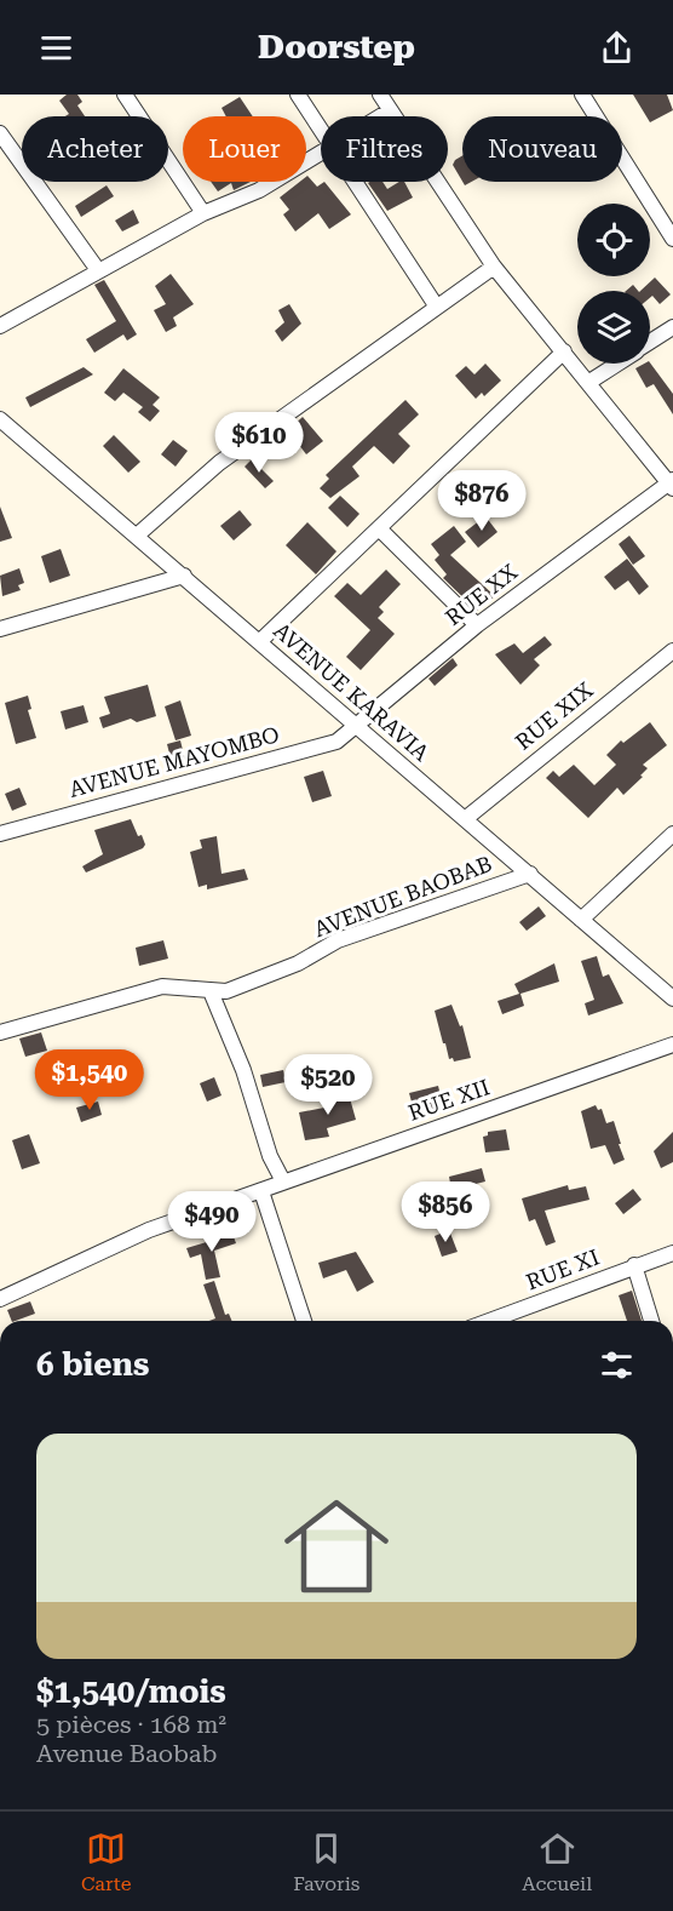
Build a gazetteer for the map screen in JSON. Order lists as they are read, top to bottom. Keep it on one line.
{"streets":{"street":["RUE XX","AVENUE KARAVIA","RUE XIX","AVENUE MAYOMBO","AVENUE BAOBAB","RUE XII","RUE XI"]},"crossings":[["RUE XX","AVENUE KARAVIA"],["RUE XX","AVENUE MAYOMBO"],["AVENUE KARAVIA","RUE XIX"],["AVENUE KARAVIA","AVENUE MAYOMBO"],["AVENUE KARAVIA","AVENUE BAOBAB"]],"page":{"header":"Doorstep","chip":["Acheter","Louer","Filtres","Nouveau"],"price":["$610","$876","$1,540","$520","$856","$490"],"heading":"6 biens","list":[{"name":"$1,540/mois","note":"5 pièces · 168 m² · Avenue Baobab"}],"tabs":["Carte","Favoris","Accueil"]}}
